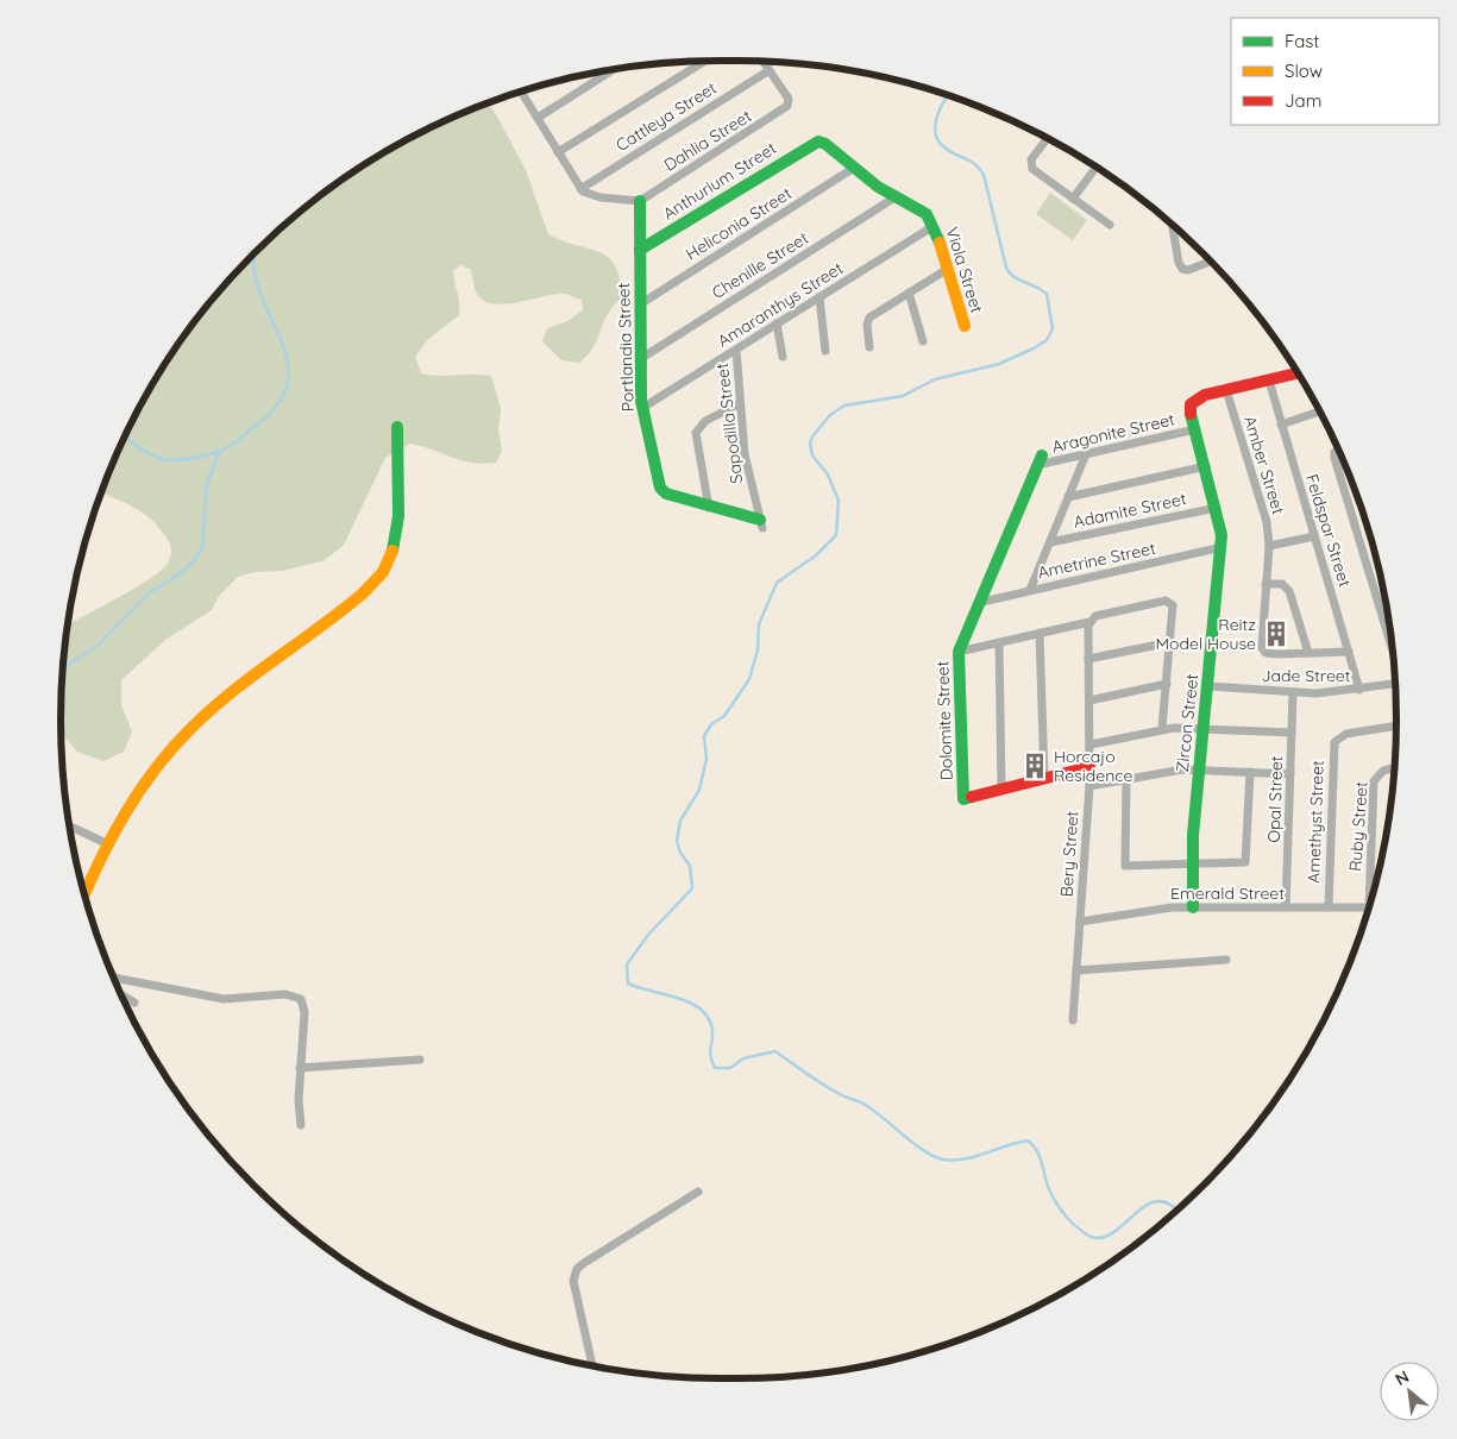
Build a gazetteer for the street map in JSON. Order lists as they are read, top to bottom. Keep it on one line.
{"streets":{"street":["Cattleya Street","Dahlia Street","Anthurium Street","Heliconia Street","Chenille Street","Viola Street","Amaranthys Street","Portlandia Street","Sapodilla Street","Aragonite Street","Amber Street","Adamite Street","Feldspar Street","Ametrine Street","Jade Street","Dolomite Street","Zircon Street","Opal Street","Amethyst Street","Ruby Street","Bery Street","Emerald Street"]},"crossings":[["Cattleya Street","Dahlia Street"],["Dahlia Street","Portlandia Street"],["Anthurium Street","Viola Street"],["Anthurium Street","Portlandia Street"],["Heliconia Street","Viola Street"],["Heliconia Street","Portlandia Street"],["Chenille Street","Viola Street"],["Chenille Street","Portlandia Street"],["Viola Street","Amaranthys Street"],["Amaranthys Street","Portlandia Street"],["Amaranthys Street","Sapodilla Street"],["Aragonite Street","Dolomite Street"],["Aragonite Street","Zircon Street"],["Amber Street","Feldspar Street"],["Amber Street","Zircon Street"],["Adamite Street","Zircon Street"],["Feldspar Street","Jade Street"],["Ametrine Street","Dolomite Street"],["Ametrine Street","Zircon Street"],["Jade Street","Zircon Street"],["Jade Street","Opal Street"],["Dolomite Street","Bery Street"],["Zircon Street","Emerald Street"],["Opal Street","Emerald Street"],["Amethyst Street","Emerald Street"],["Bery Street","Emerald Street"]],"places":{"building":["Reitz Model House","Horcajo Residence"]},"legend":["Fast","Slow","Jam"],"north":"top left"}
